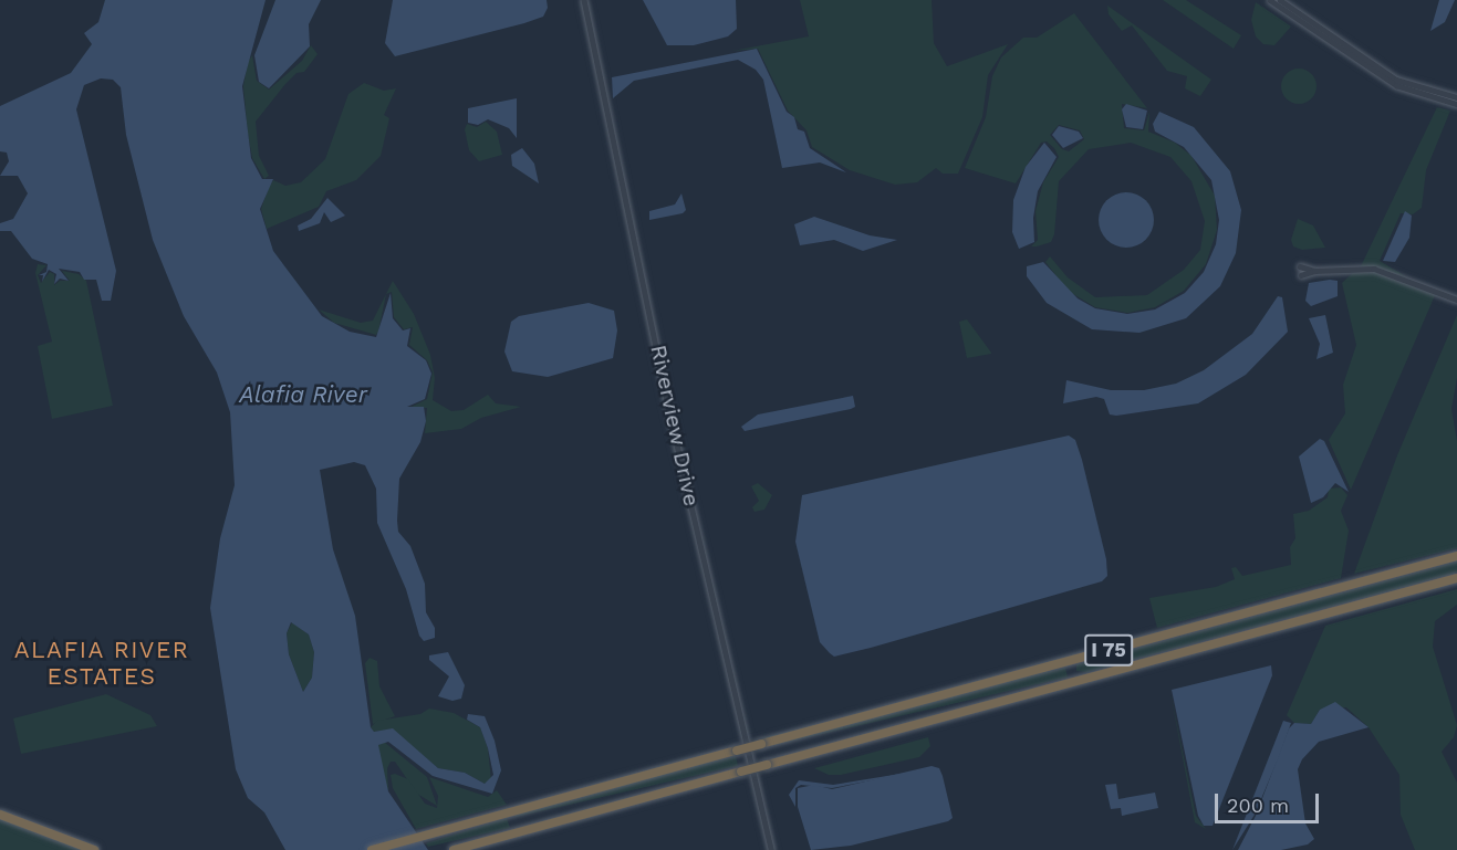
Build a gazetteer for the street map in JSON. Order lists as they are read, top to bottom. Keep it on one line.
{"streets":{"highway":["I 75"],"street":["Riverview Drive"]},"districts":["ALAFIA RIVER ESTATES"],"water":["Alafia River"],"scale_bar":"200 m"}
